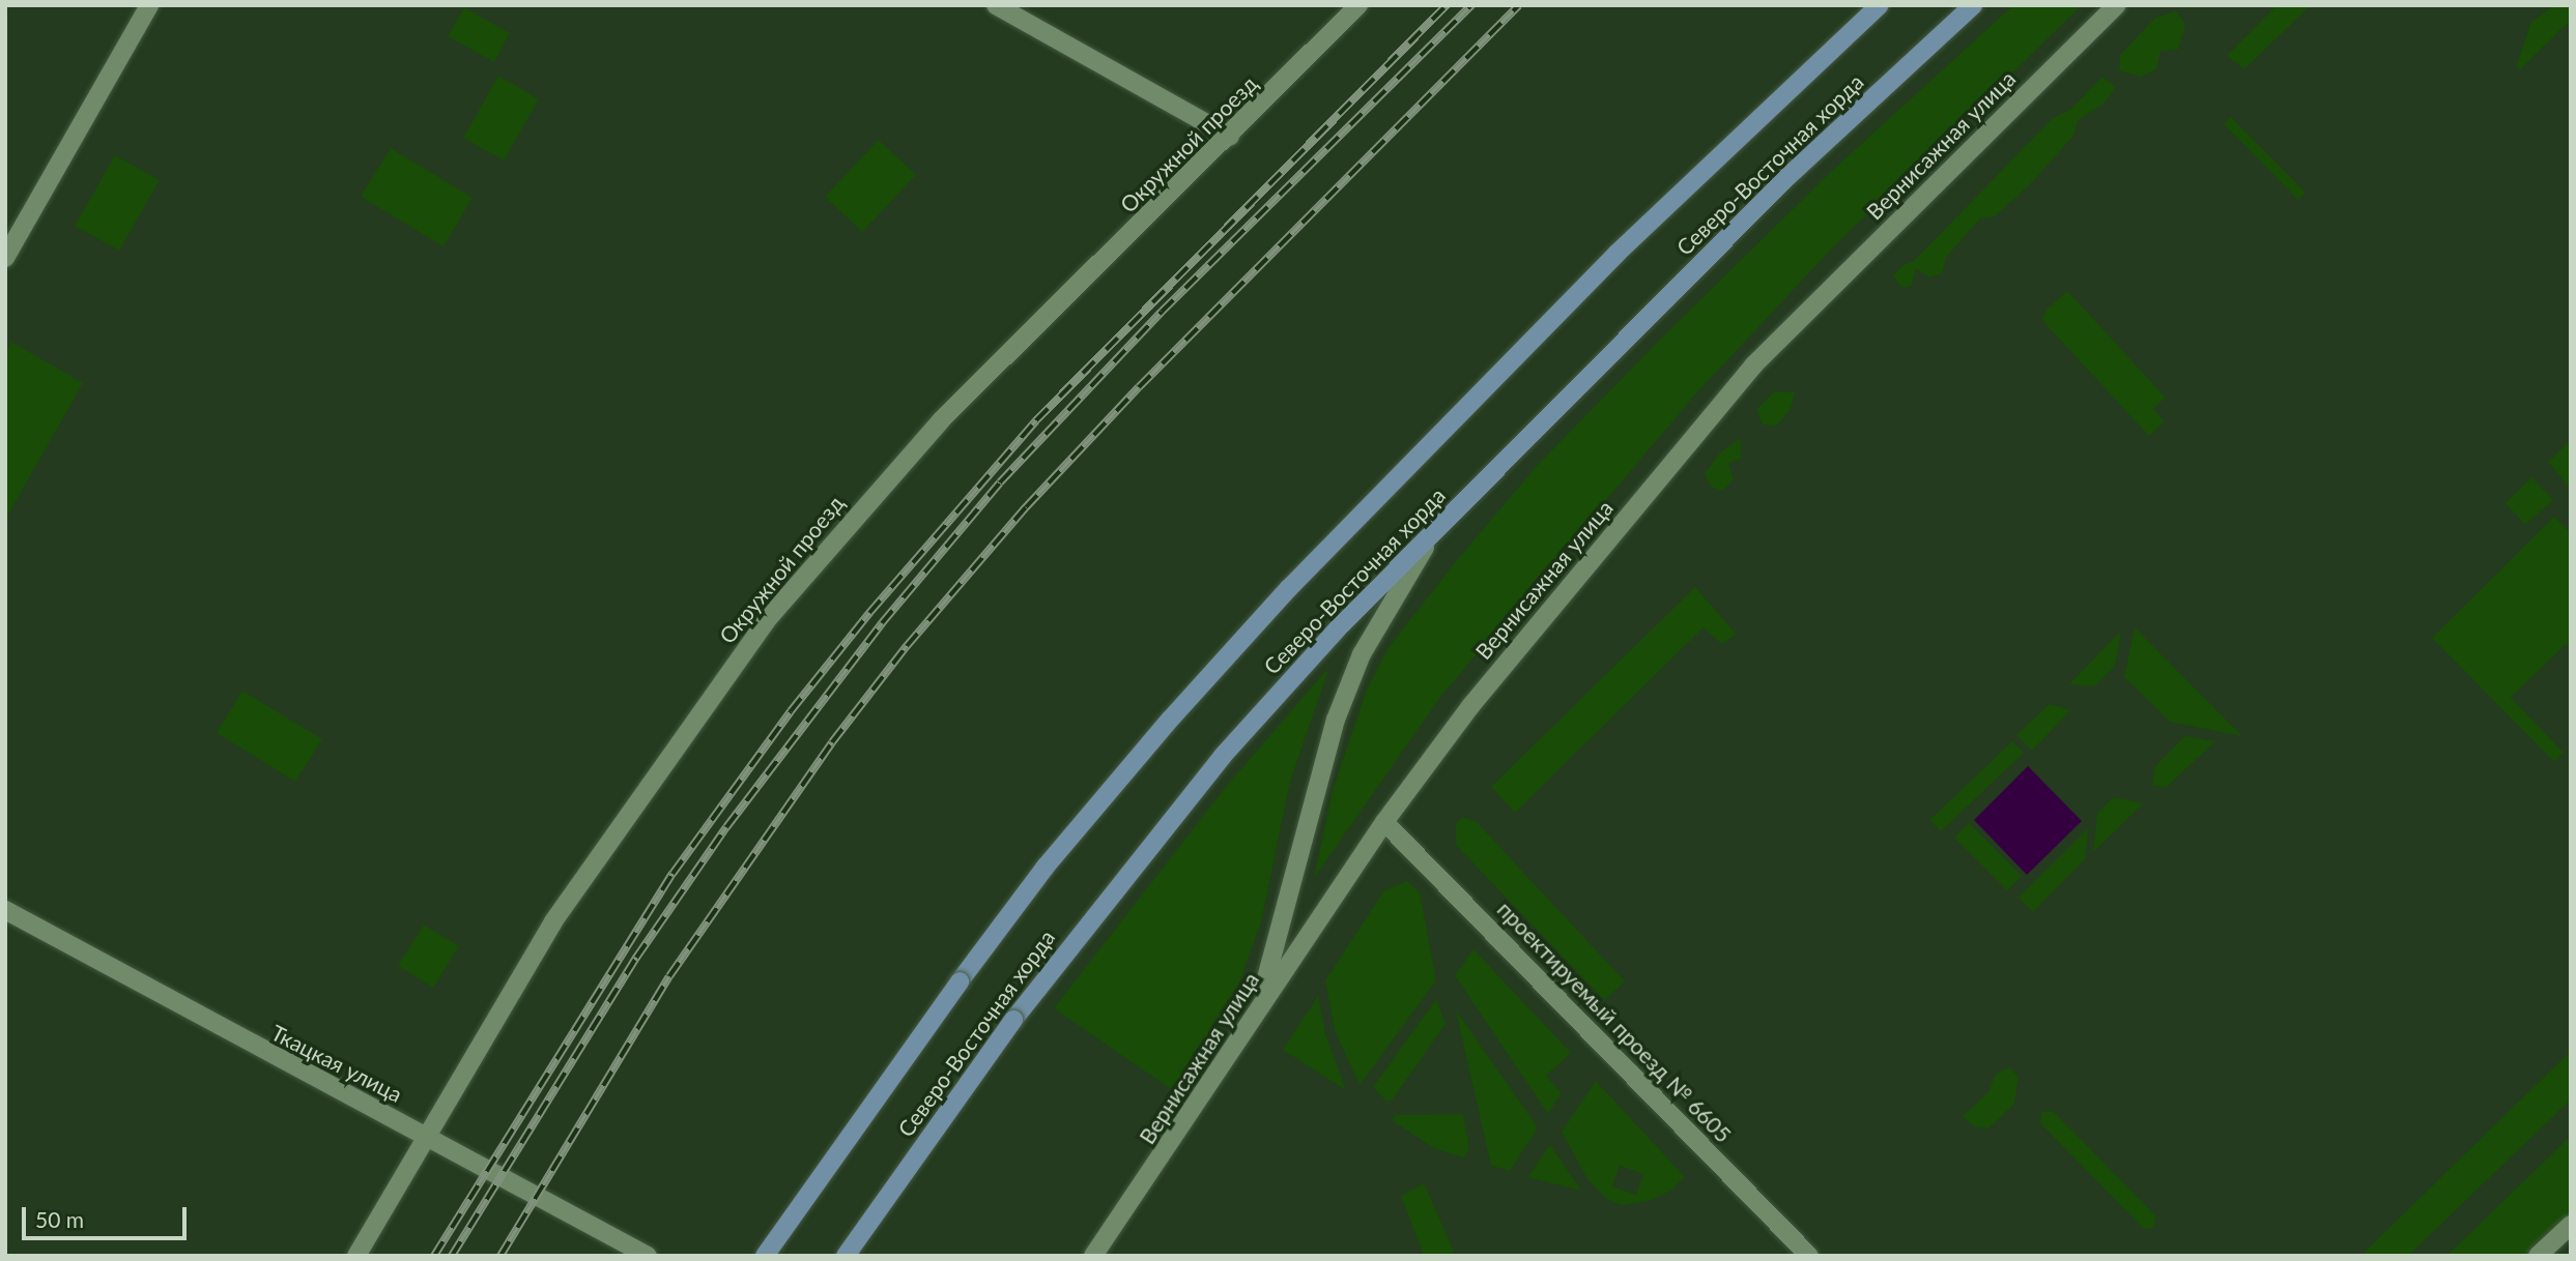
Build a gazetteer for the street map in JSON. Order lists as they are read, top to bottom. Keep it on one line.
{"streets":{"main road":["Северо-Восточная хорда"],"street":["Окружной проезд","Вернисажная улица","проектируемый проезд № 6605","Ткацкая улица"]},"crossings":[["Окружной проезд","Ткацкая улица"],["Вернисажная улица","проектируемый проезд № 6605"]],"scale_bar":"50 m"}
